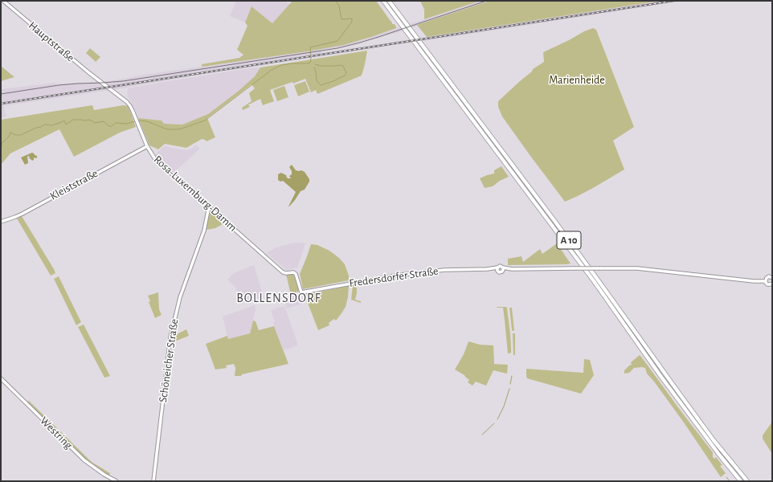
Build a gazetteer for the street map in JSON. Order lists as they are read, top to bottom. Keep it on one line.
{"streets":{"highway":["A 10"],"street":["Hauptstraße","Kleiststraße","Rosa-Luxemburg-Damm","Fredersdorfer Straße","Schöneicher Straße","Westring"]},"crossings":[["Hauptstraße","Rosa-Luxemburg-Damm"],["Kleiststraße","Rosa-Luxemburg-Damm"],["Rosa-Luxemburg-Damm","Fredersdorfer Straße"],["Rosa-Luxemburg-Damm","Schöneicher Straße"]],"districts":["BOLLENSDORF"],"parks":["Marienheide"]}
